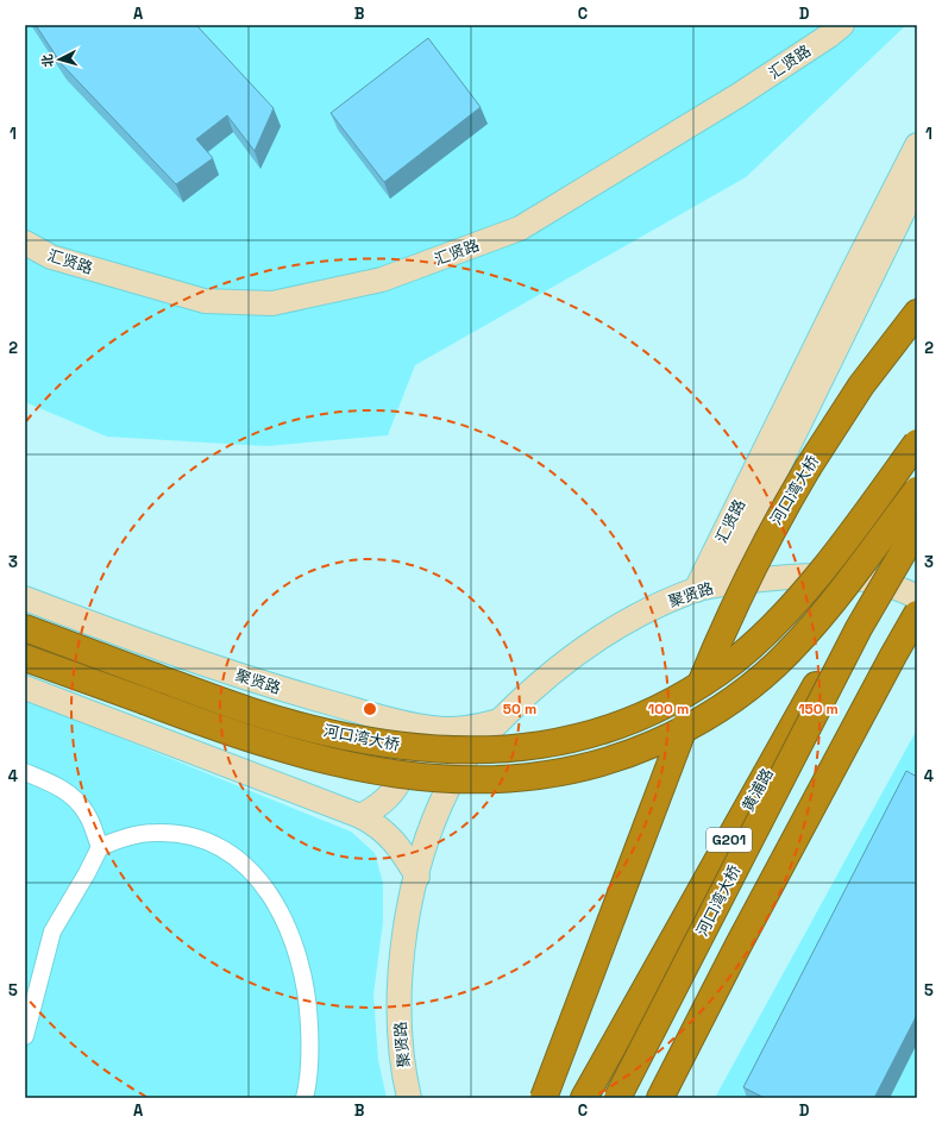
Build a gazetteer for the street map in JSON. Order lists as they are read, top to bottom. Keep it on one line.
{"streets":{"highway":["河口湾大桥","黄浦路","G201"],"main road":["汇贤路","聚贤路"]},"crossings":[["汇贤路","聚贤路"],["聚贤路","黄浦路"]],"north":"left","grid":{"columns":["A","B","C","D"],"rows":["1","2","3","4","5"]},"rings":["50 m","100 m","150 m"]}
